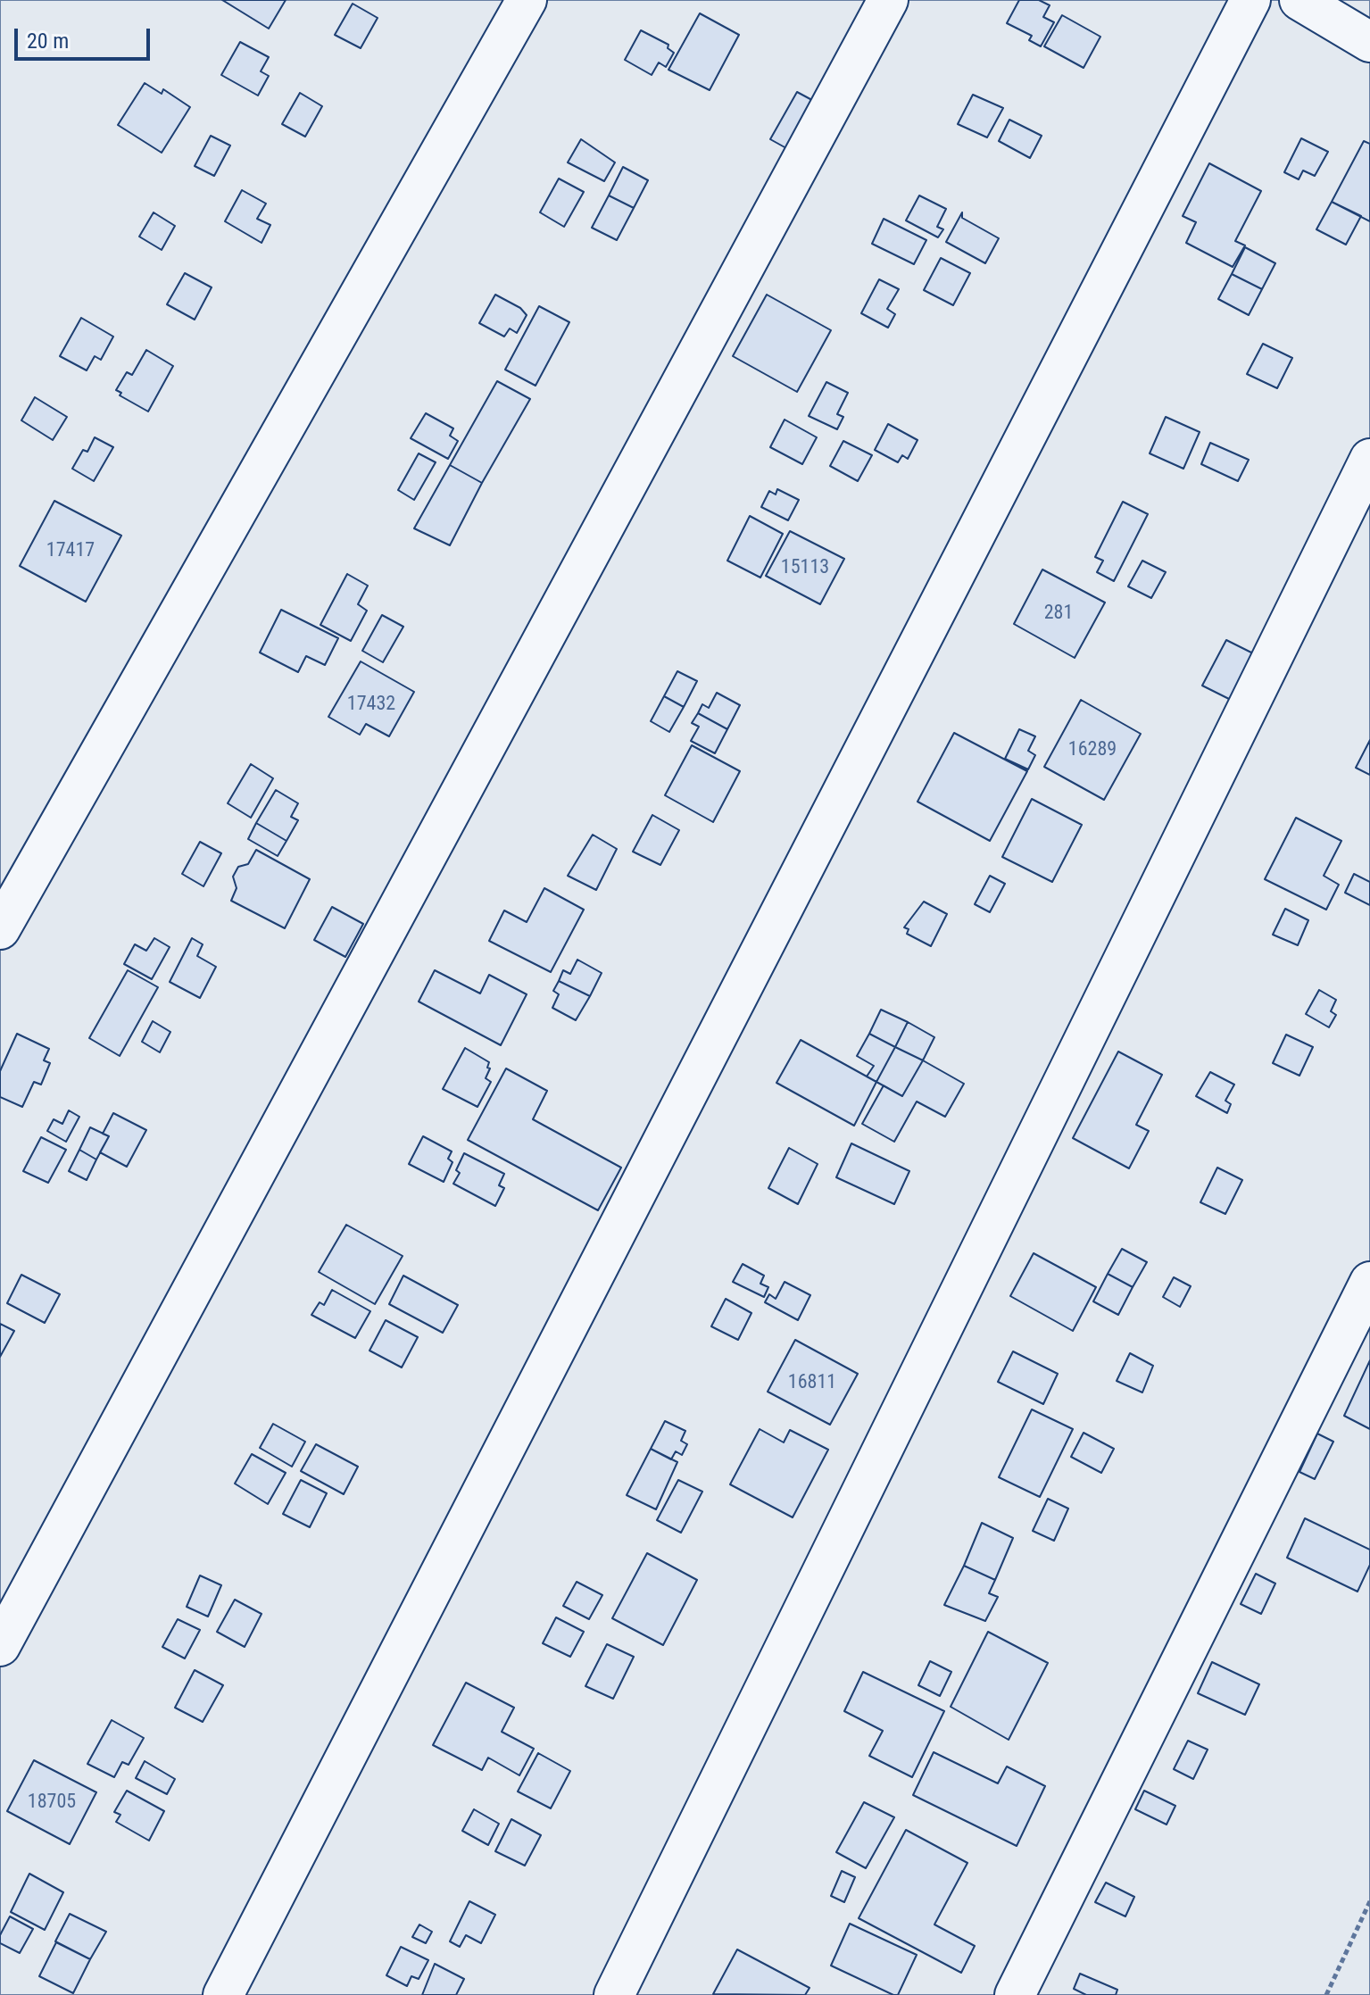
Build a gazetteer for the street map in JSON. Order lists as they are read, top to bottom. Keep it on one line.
{"house_numbers":["17417","15113","281","17432","16289","16811","18705"],"scale_bar":"20 m"}
